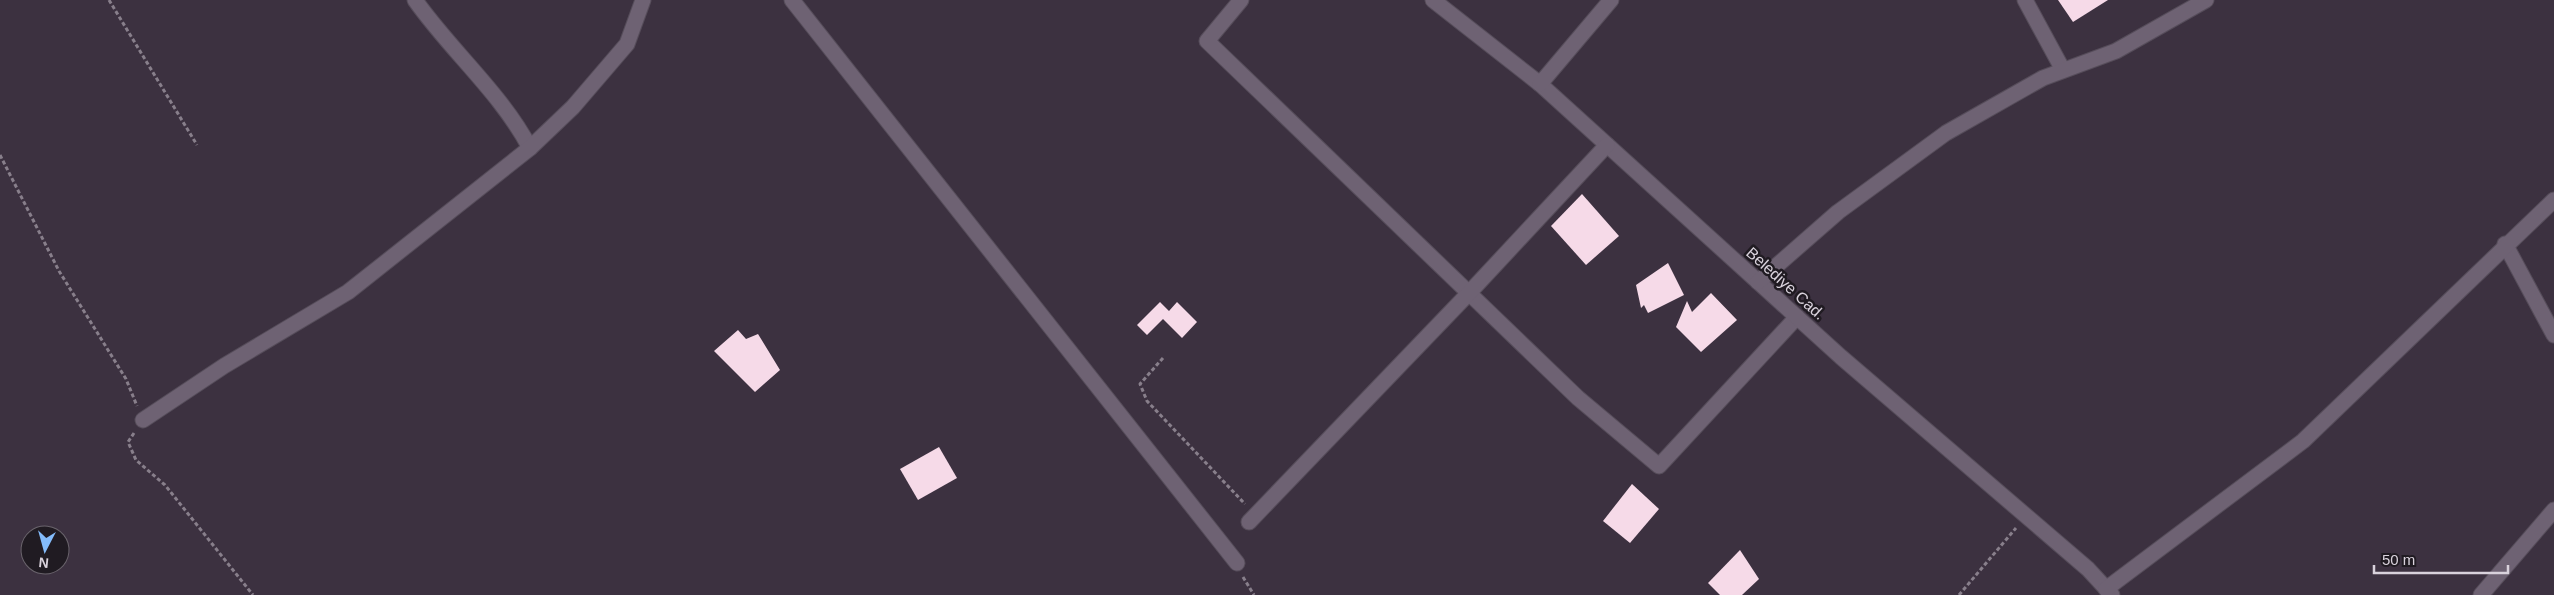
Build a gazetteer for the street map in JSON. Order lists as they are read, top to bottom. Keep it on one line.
{"streets":{"street":["Belediye Cad."]},"scale_bar":"50 m","north":"bottom"}
